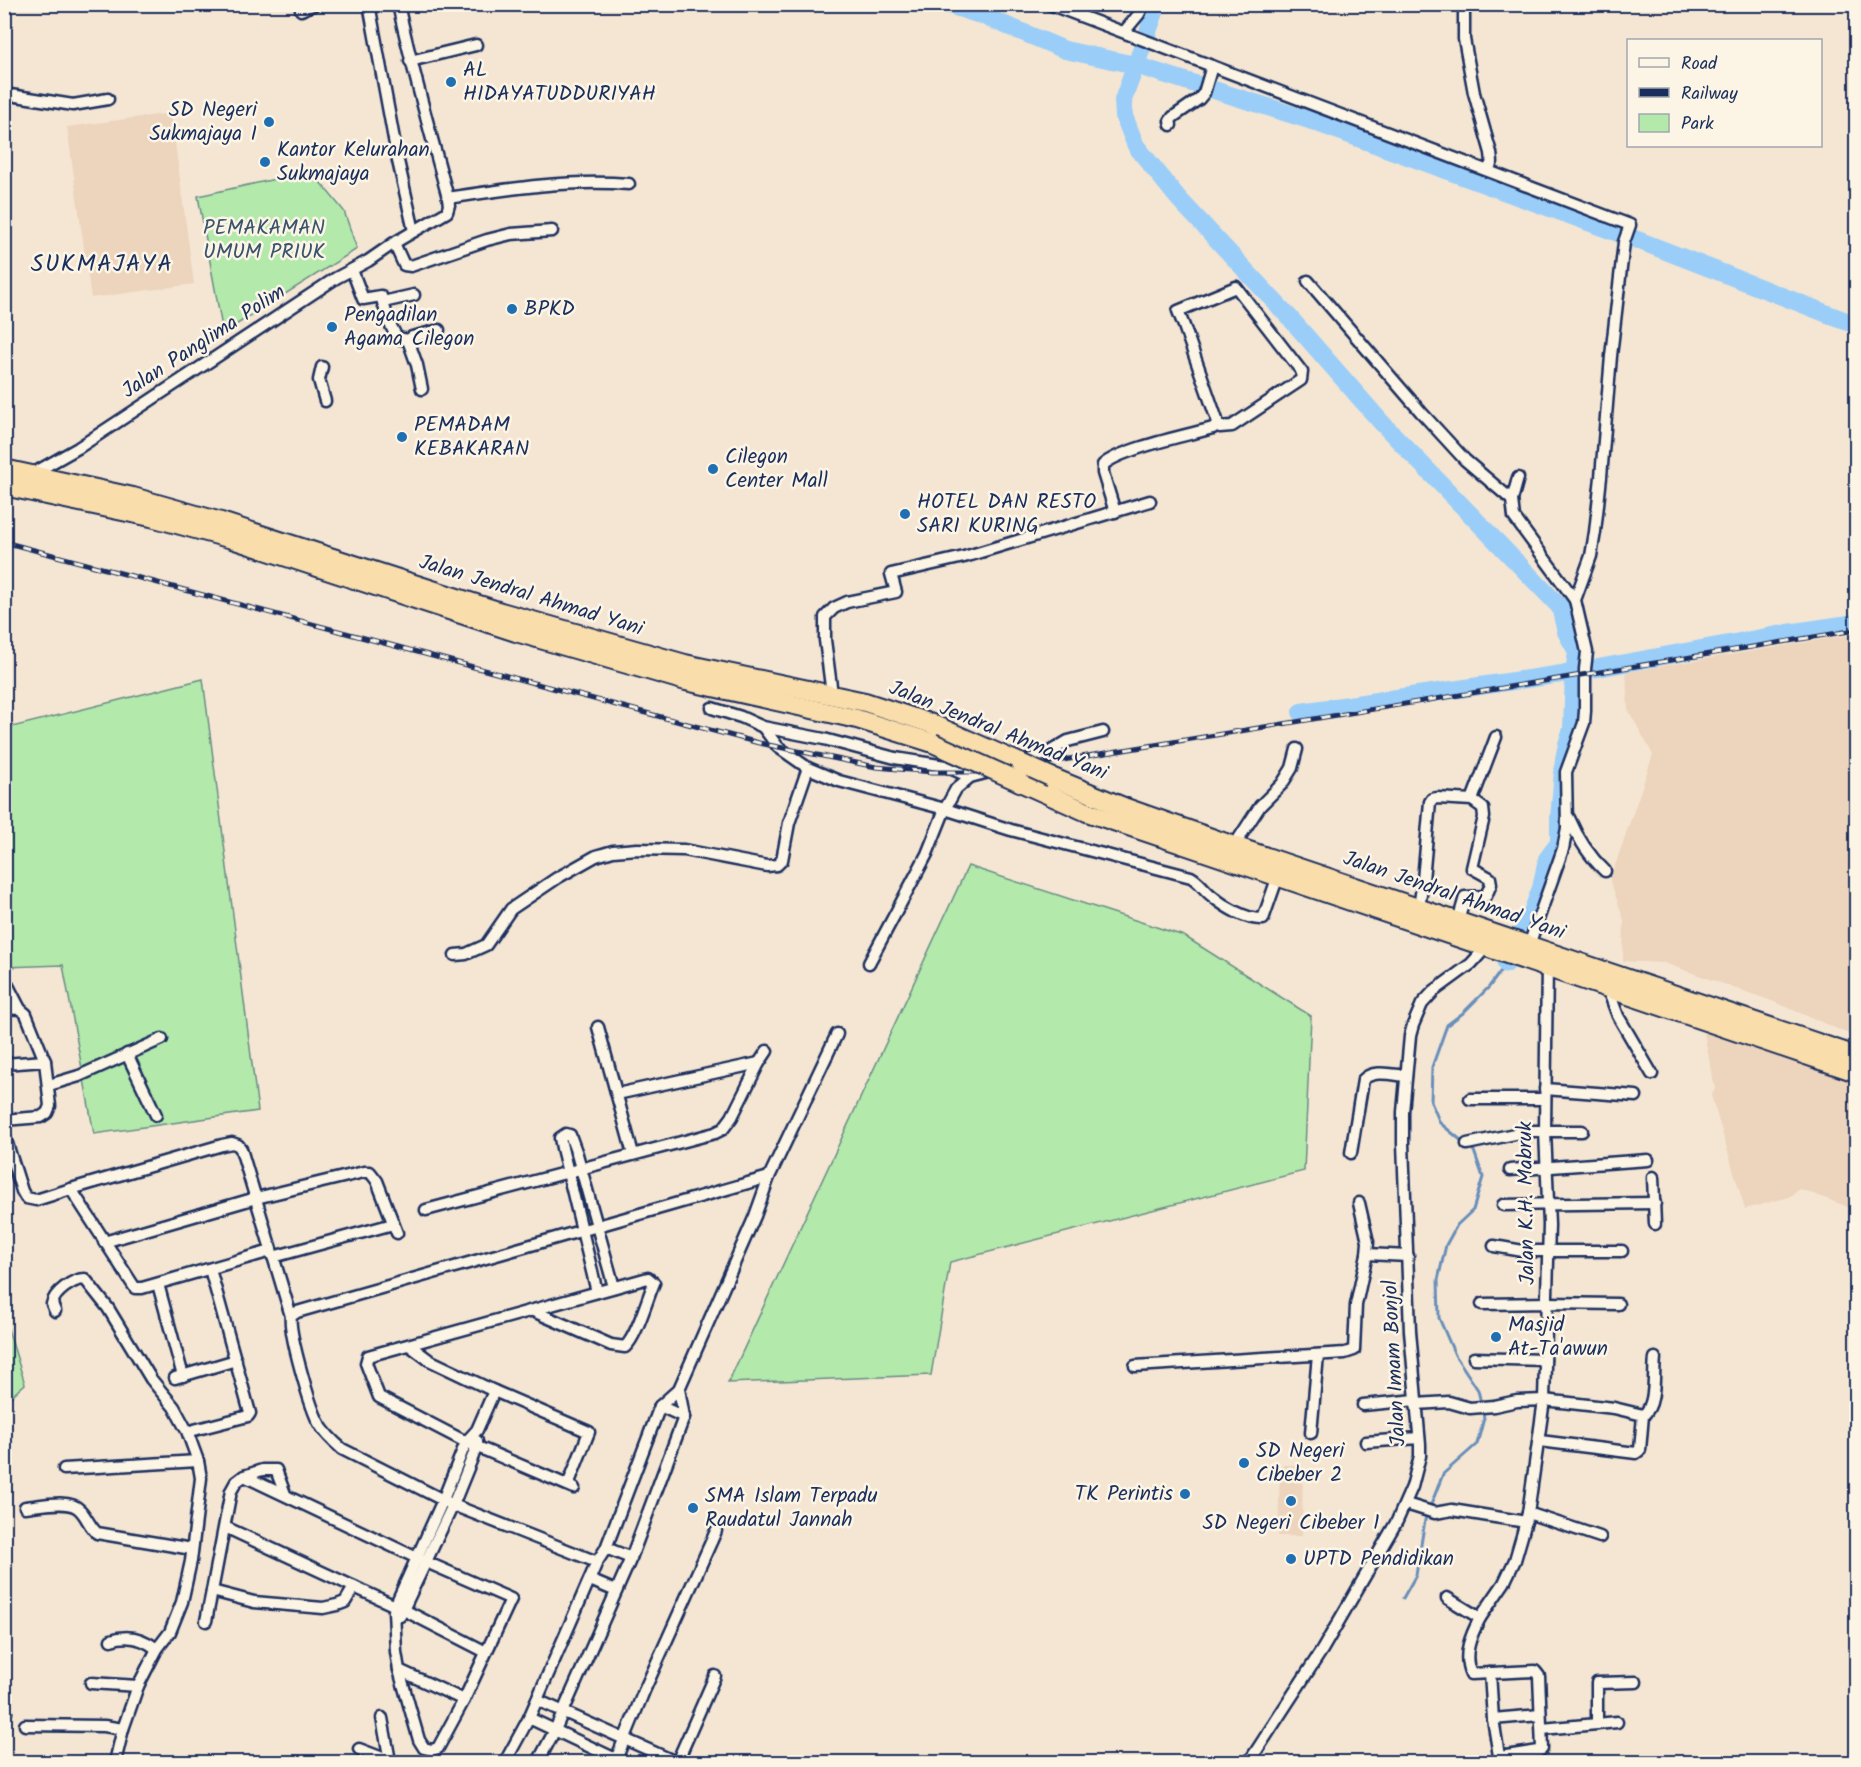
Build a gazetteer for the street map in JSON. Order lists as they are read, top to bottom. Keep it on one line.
{"streets":{"highway":["Jalan Jendral Ahmad Yani"],"street":["Jalan Panglima Polim","Jalan K.H. Mabruk","Jalan Imam Bonjol"]},"crossings":[["Jalan Panglima Polim","Jalan Jendral Ahmad Yani"],["Jalan Jendral Ahmad Yani","Jalan K.H. Mabruk"],["Jalan Jendral Ahmad Yani","Jalan Imam Bonjol"]],"districts":["SUKMAJAYA"],"parks":["PEMAKAMAN UMUM PRIUK"],"places":["AL HIDAYATUDDURIYAH","SD Negeri Sukmajaya I","Kantor Kelurahan Sukmajaya","BPKD","Pengadilan Agama Cilegon","PEMADAM KEBAKARAN","Cilegon Center Mall","HOTEL DAN RESTO SARI KURING","Masjid At-Ta'awun","SD Negeri Cibeber 2","TK Perintis","SD Negeri Cibeber 1","SMA Islam Terpadu Raudatul Jannah","UPTD Pendidikan"],"legend":["Road","Railway","Park"]}
